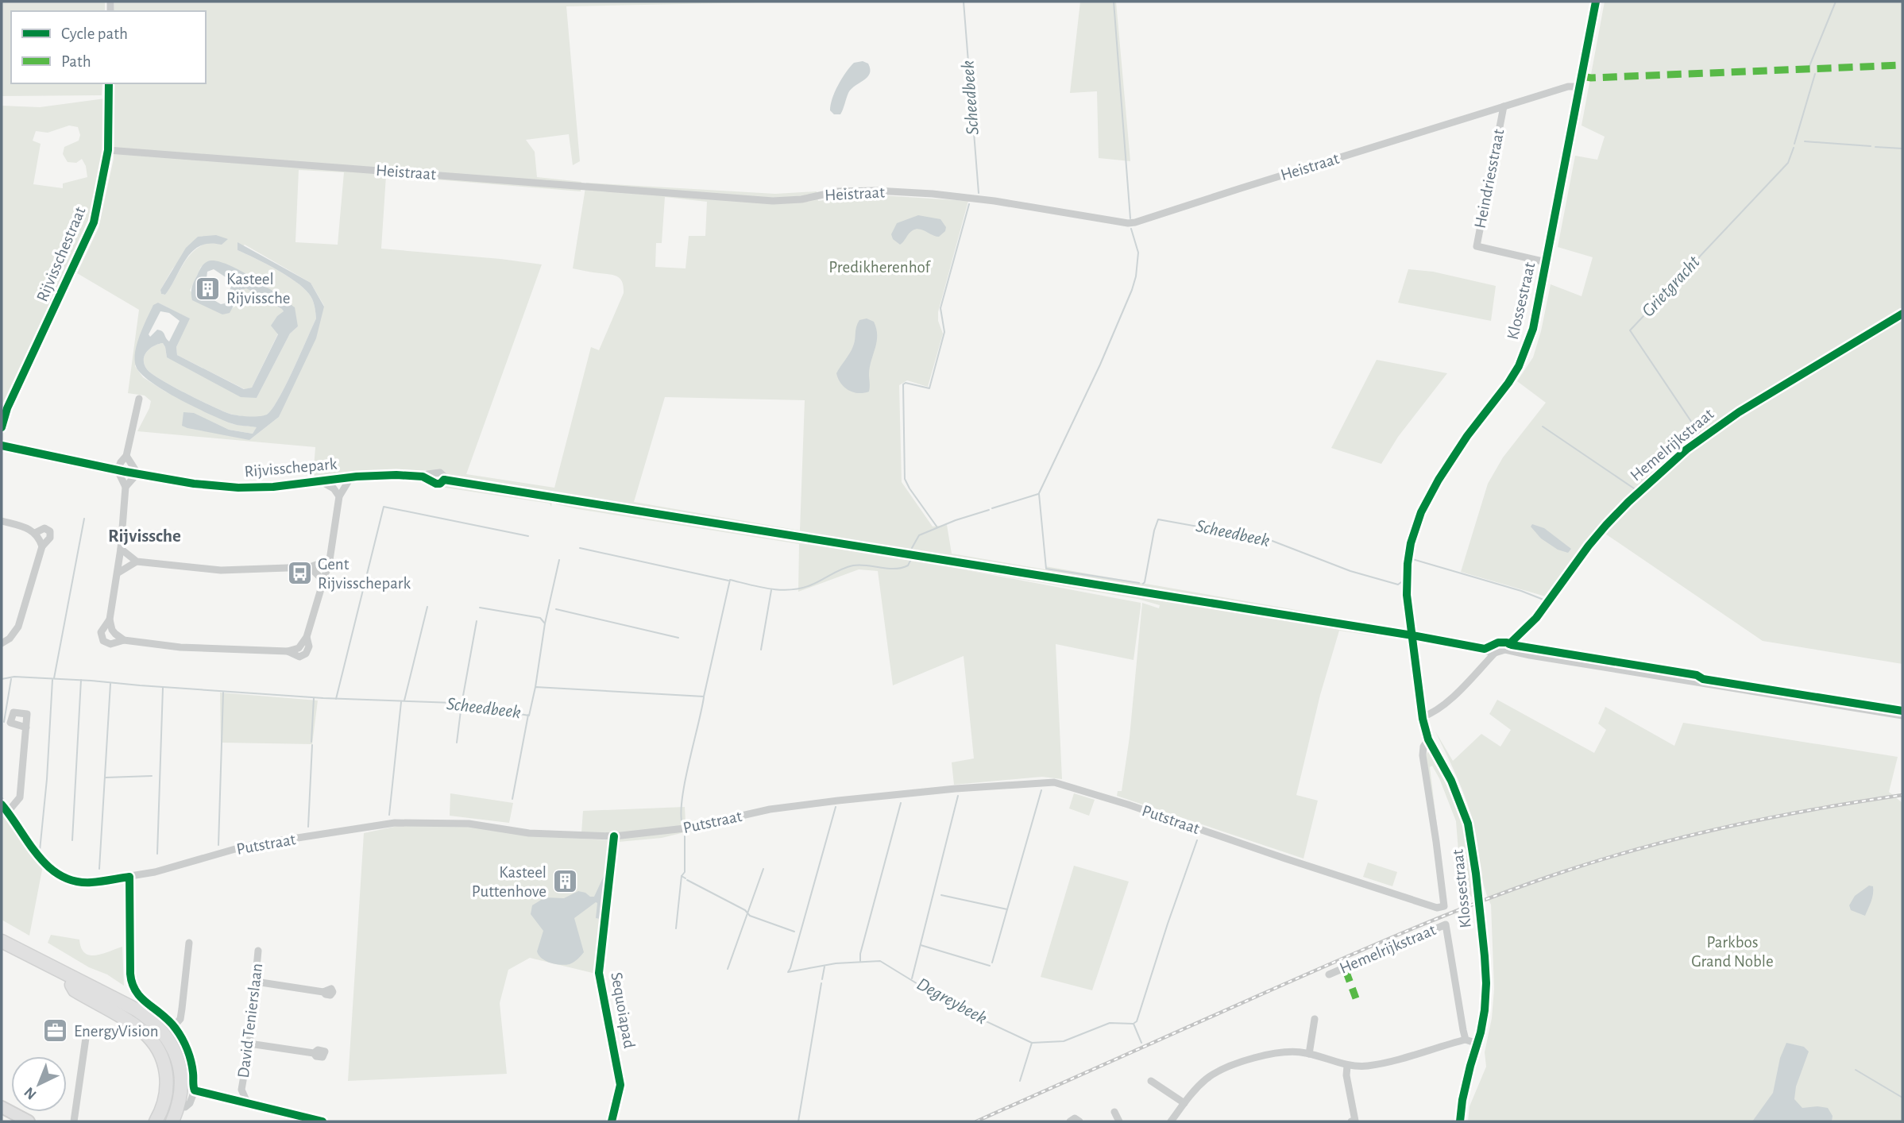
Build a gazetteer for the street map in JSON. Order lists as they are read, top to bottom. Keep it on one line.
{"streets":{"street":["Heistraat","Heindriesstraat","Rijvisschestraat","Klossestraat","Hemelrijkstraat","Rijvisschepark","Putstraat","David Tenierslaan"],"cycle path":["Sequoiapad"]},"crossings":[["Heistraat","Heindriesstraat"],["Heistraat","Rijvisschestraat"],["Heistraat","Klossestraat"],["Heindriesstraat","Klossestraat"],["Klossestraat","Putstraat"]],"districts":["Rijvissche"],"water":["Scheedbeek","Grietgracht","Degreybeek"],"parks":["Predikherenhof","Parkbos Grand Noble"],"places":{"building":["Kasteel Rijvissche","Kasteel Puttenhove"],"bus stop":["Gent Rijvisschepark"],"office":["EnergyVision"]},"legend":["Cycle path","Path"],"north":"bottom left"}
